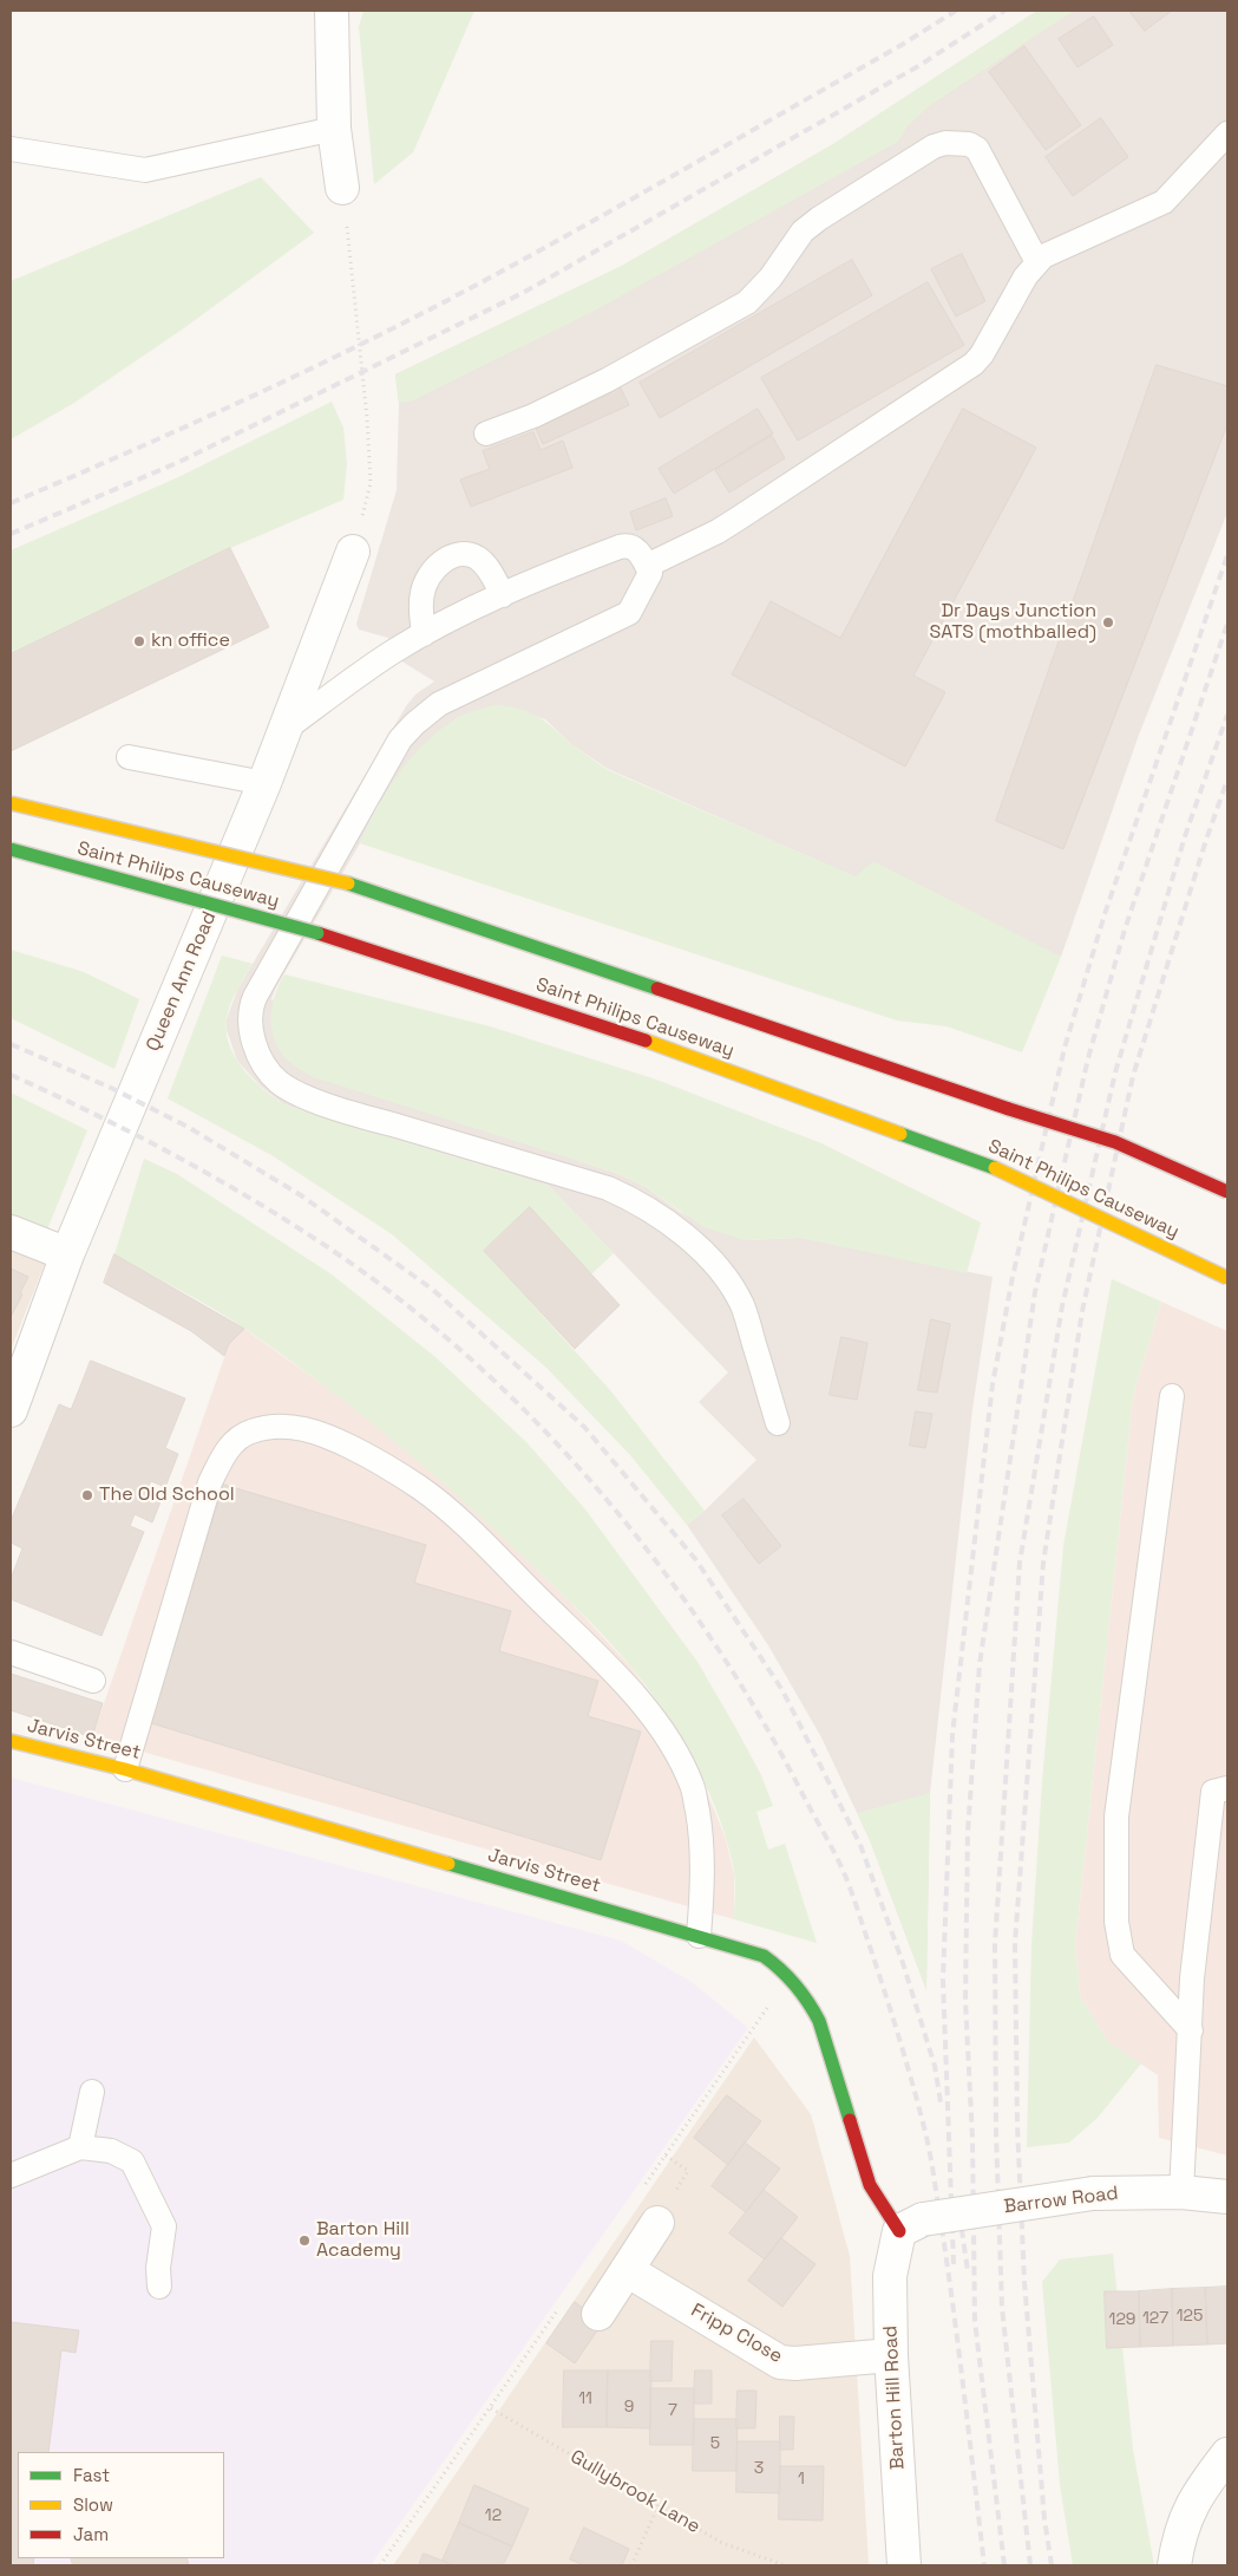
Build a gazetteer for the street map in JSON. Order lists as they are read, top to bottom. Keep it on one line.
{"streets":{"main road":["Saint Philips Causeway","Jarvis Street"],"street":["Queen Ann Road","Barrow Road","Fripp Close","Barton Hill Road"],"path":["Gullybrook Lane"]},"crossings":[["Jarvis Street","Barrow Road"],["Jarvis Street","Barton Hill Road"],["Barrow Road","Barton Hill Road"],["Fripp Close","Barton Hill Road"]],"places":["Dr Days Junction SATS (mothballed)","kn office","The Old School","Barton Hill Academy"],"house_numbers":["125","127","129","11","9","7","5","3","1","12"],"legend":["Fast","Slow","Jam"]}
